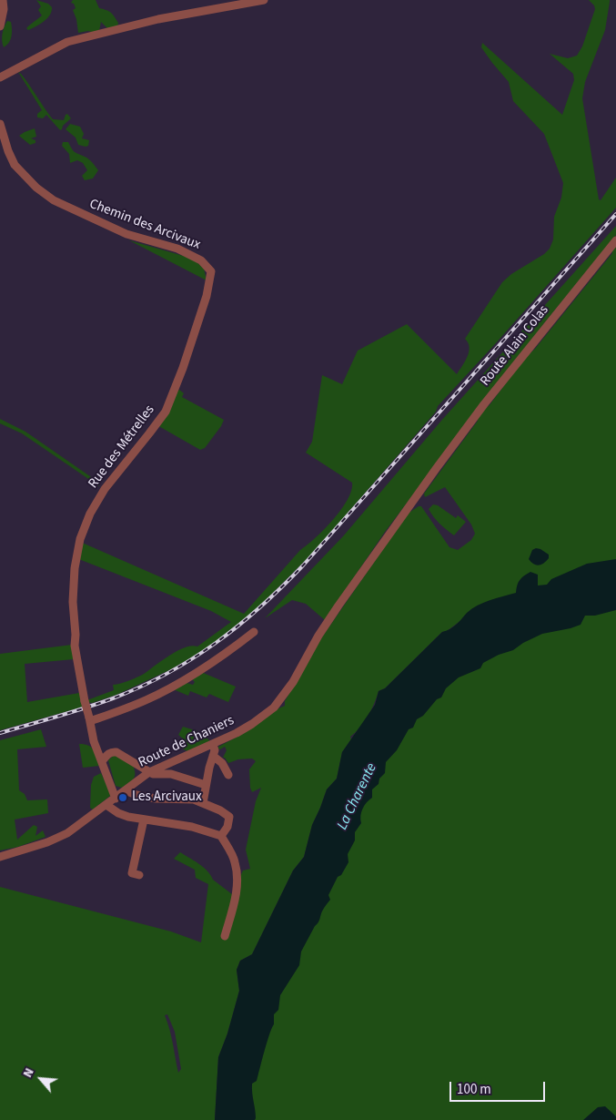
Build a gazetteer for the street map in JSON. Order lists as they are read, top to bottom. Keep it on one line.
{"streets":{"street":["Chemin des Arcivaux","Route Alain Colas","Rue des Métrelles","Route de Chaniers"]},"crossings":[["Chemin des Arcivaux","Rue des Métrelles"],["Route Alain Colas","Route de Chaniers"],["Rue des Métrelles","Route de Chaniers"]],"water":["La Charente"],"places":["Les Arcivaux"],"scale_bar":"100 m","north":"top left"}
